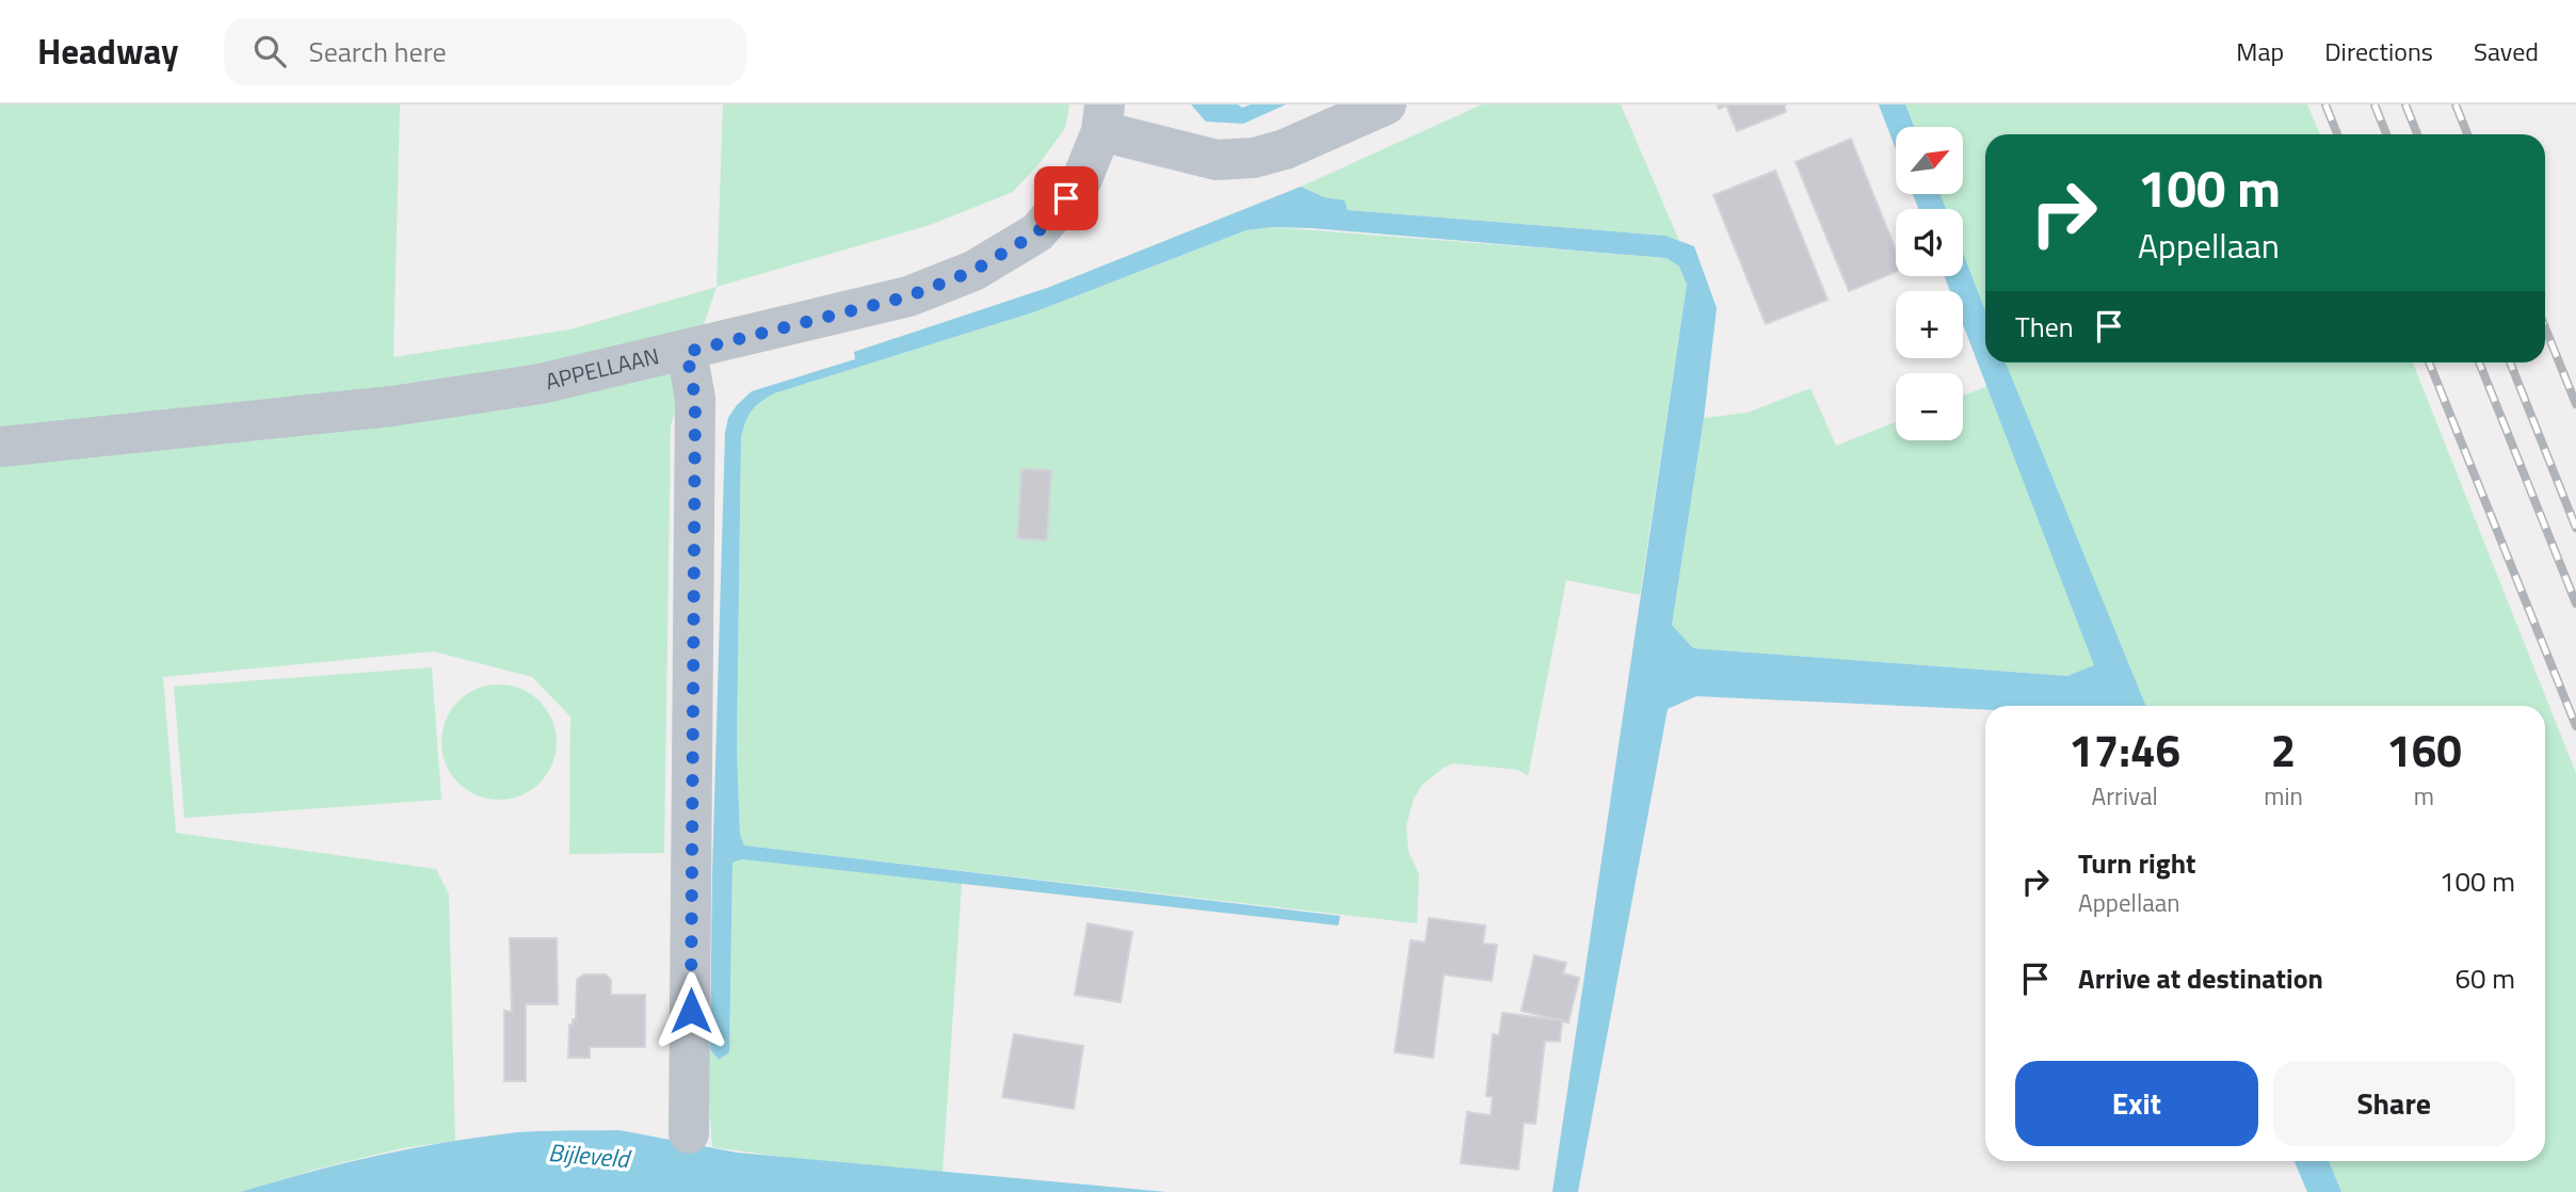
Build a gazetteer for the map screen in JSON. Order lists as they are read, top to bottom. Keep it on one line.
{"streets":{"street":["APPELLAAN"]},"water":["Bijleveld"],"north":"top right","page":{"header":"Headway","search":"Search here","nav":["Map","Directions","Saved"],"map_buttons":["+","−"],"turn":["100 m","Appellaan"],"then":"Then","eta":["17:46","Arrival","2","min","160","m"],"list":[{"name":"Turn right","note":"Appellaan","value":"100 m"},{"name":"Arrive at destination","value":"60 m"}],"buttons":["Exit","Share"]}}
